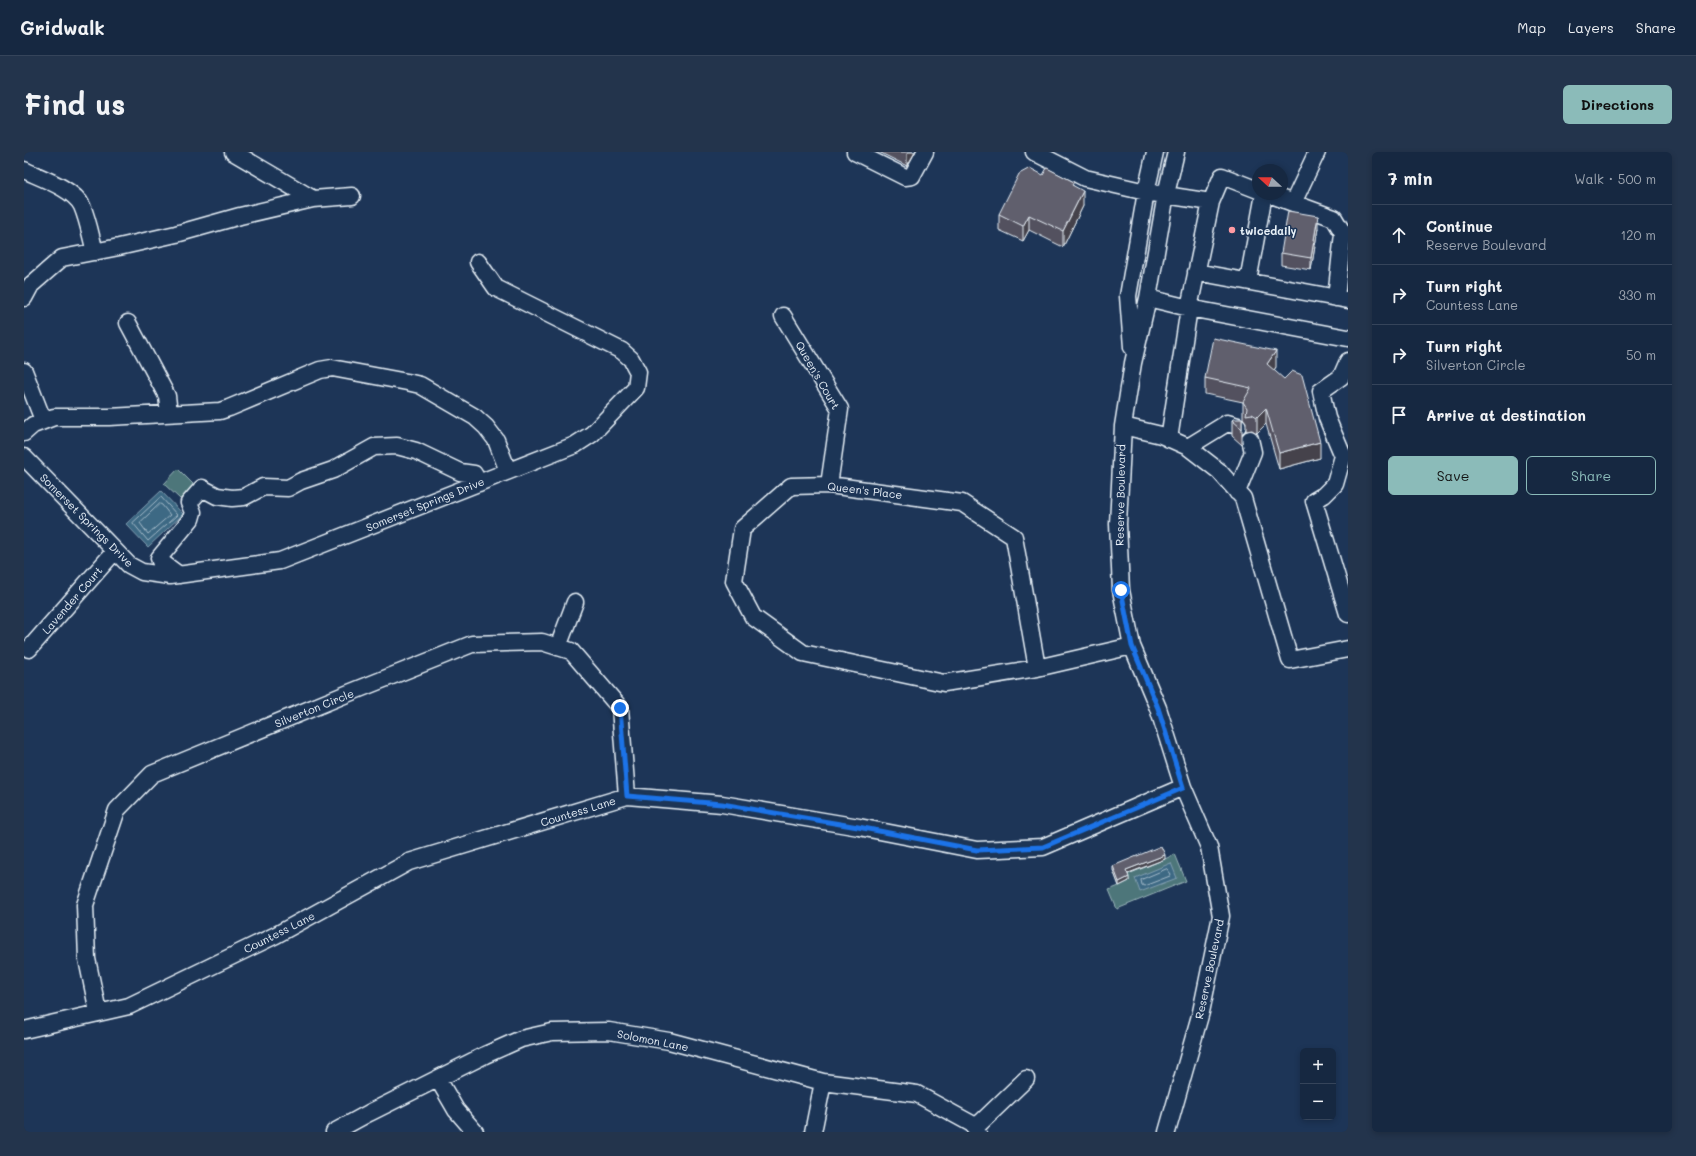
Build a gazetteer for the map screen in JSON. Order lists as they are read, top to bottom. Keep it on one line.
{"streets":{"street":["Queen's Court","Queen's Place","Reserve Boulevard","Somerset Springs Drive","Lavender Court","Silverton Circle","Countess Lane","Solomon Lane"]},"crossings":[["Queen's Court","Queen's Place"],["Queen's Place","Reserve Boulevard"],["Reserve Boulevard","Countess Lane"],["Somerset Springs Drive","Lavender Court"],["Silverton Circle","Countess Lane"]],"places":["twicedaily"],"north":"left","page":{"header":"Gridwalk","nav":["Map","Layers","Share"],"buttons":["Directions",["Save","Share"]],"title":"Find us","heading":["7 min","Walk · 500 m"],"list":[["Continue","Reserve Boulevard","120 m"],["Turn right","Countess Lane","330 m"],["Turn right","Silverton Circle","50 m"],"Arrive at destination"],"map_buttons":["+","−"]}}
